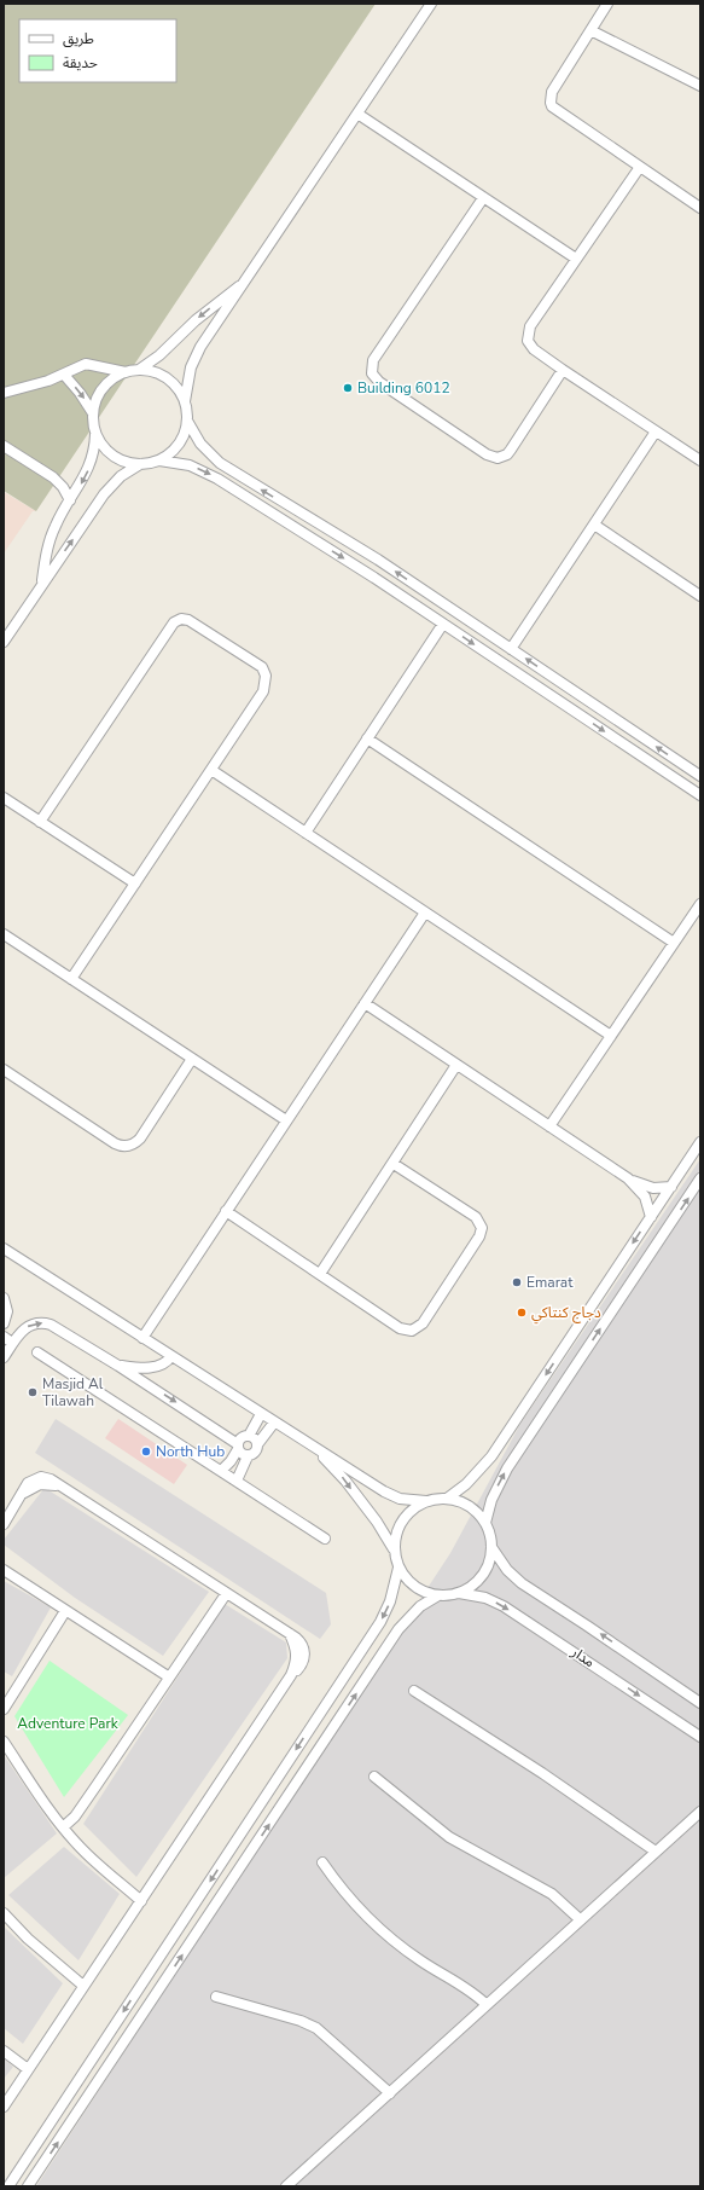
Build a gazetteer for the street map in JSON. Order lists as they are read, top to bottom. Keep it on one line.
{"streets":{"street":["مدار"]},"parks":["Adventure Park"],"places":["Building 6012","Emarat","دجاج كنتاكي","Masjid Al Tilawah","North Hub"],"legend":["طريق","حديقة"]}
